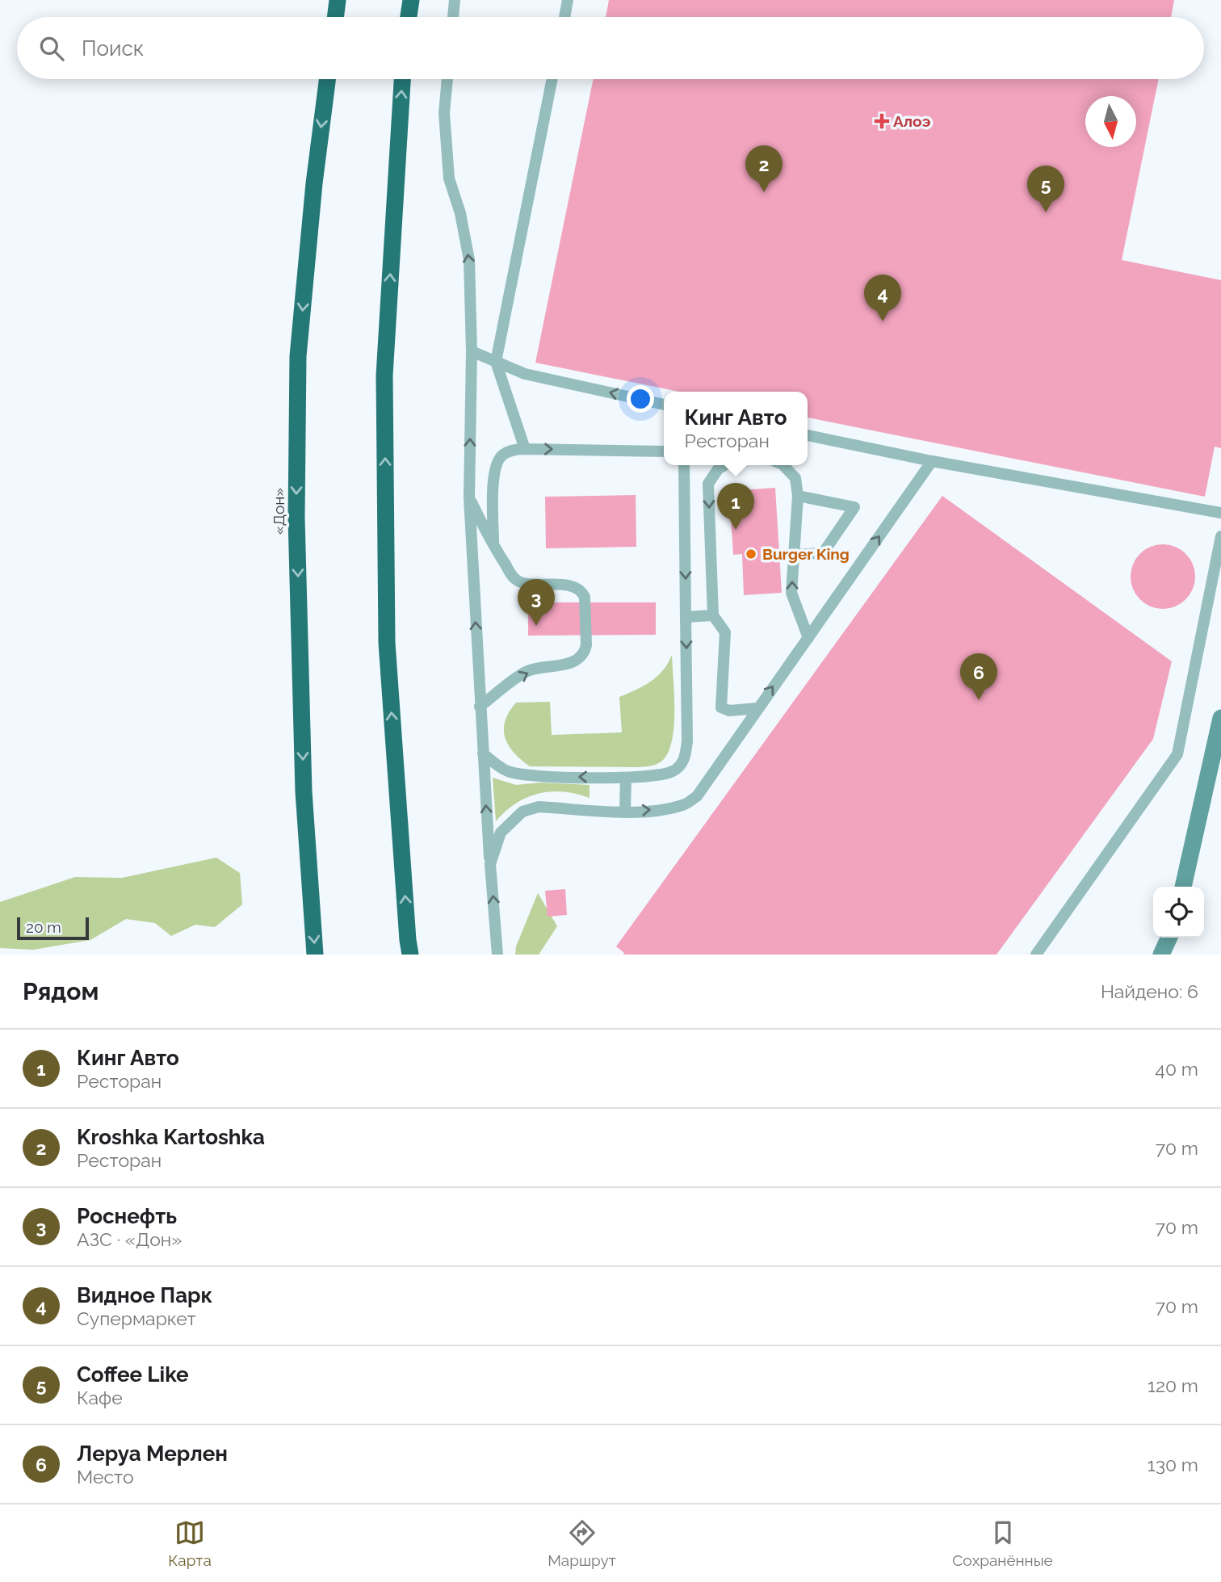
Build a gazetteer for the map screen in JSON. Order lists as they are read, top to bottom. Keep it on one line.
{"streets":{"highway":["«Дон»"]},"places":{"health":["Алоэ"],"other":["Burger King"]},"scale_bar":"20 m","north":"bottom","page":{"search":"Поиск","pins":["2","5","4","1","3","6"],"popup":["Кинг Авто","Ресторан"],"scale":"20 m","heading":["Рядом","Найдено: 6"],"list":[{"mark":"1","name":"Кинг Авто","note":"Ресторан","value":"40 m"},{"mark":"2","name":"Kroshka Kartoshka","note":"Ресторан","value":"70 m"},{"mark":"3","name":"Роснефть","note":"АЗС · «Дон»","value":"70 m"},{"mark":"4","name":"Видное Парк","note":"Супермаркет","value":"70 m"},{"mark":"5","name":"Coffee Like","note":"Кафе","value":"120 m"},{"mark":"6","name":"Леруа Мерлен","note":"Место","value":"130 m"}],"nav":["Карта","Маршрут","Сохранённые"]}}
